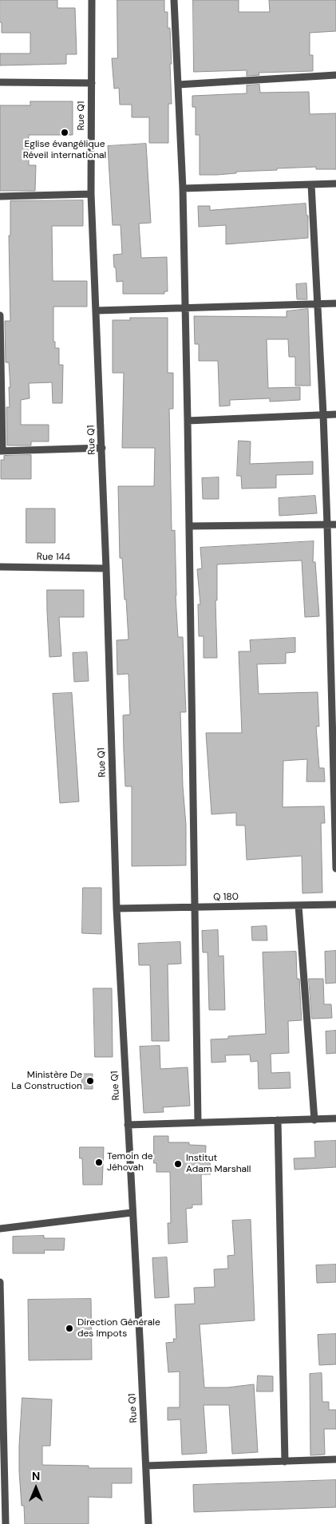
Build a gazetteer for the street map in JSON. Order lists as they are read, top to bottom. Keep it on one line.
{"streets":{"street":["Rue Q1","Rue 144","Q 180"]},"crossings":[["Rue Q1","Rue 144"],["Rue Q1","Q 180"]],"places":["Eglise évangélique Réveil international","Ministère De La Construction","Temoin de Jéhovah","Institut Adam Marshall","Direction Générale des Impots"],"north":"top"}
